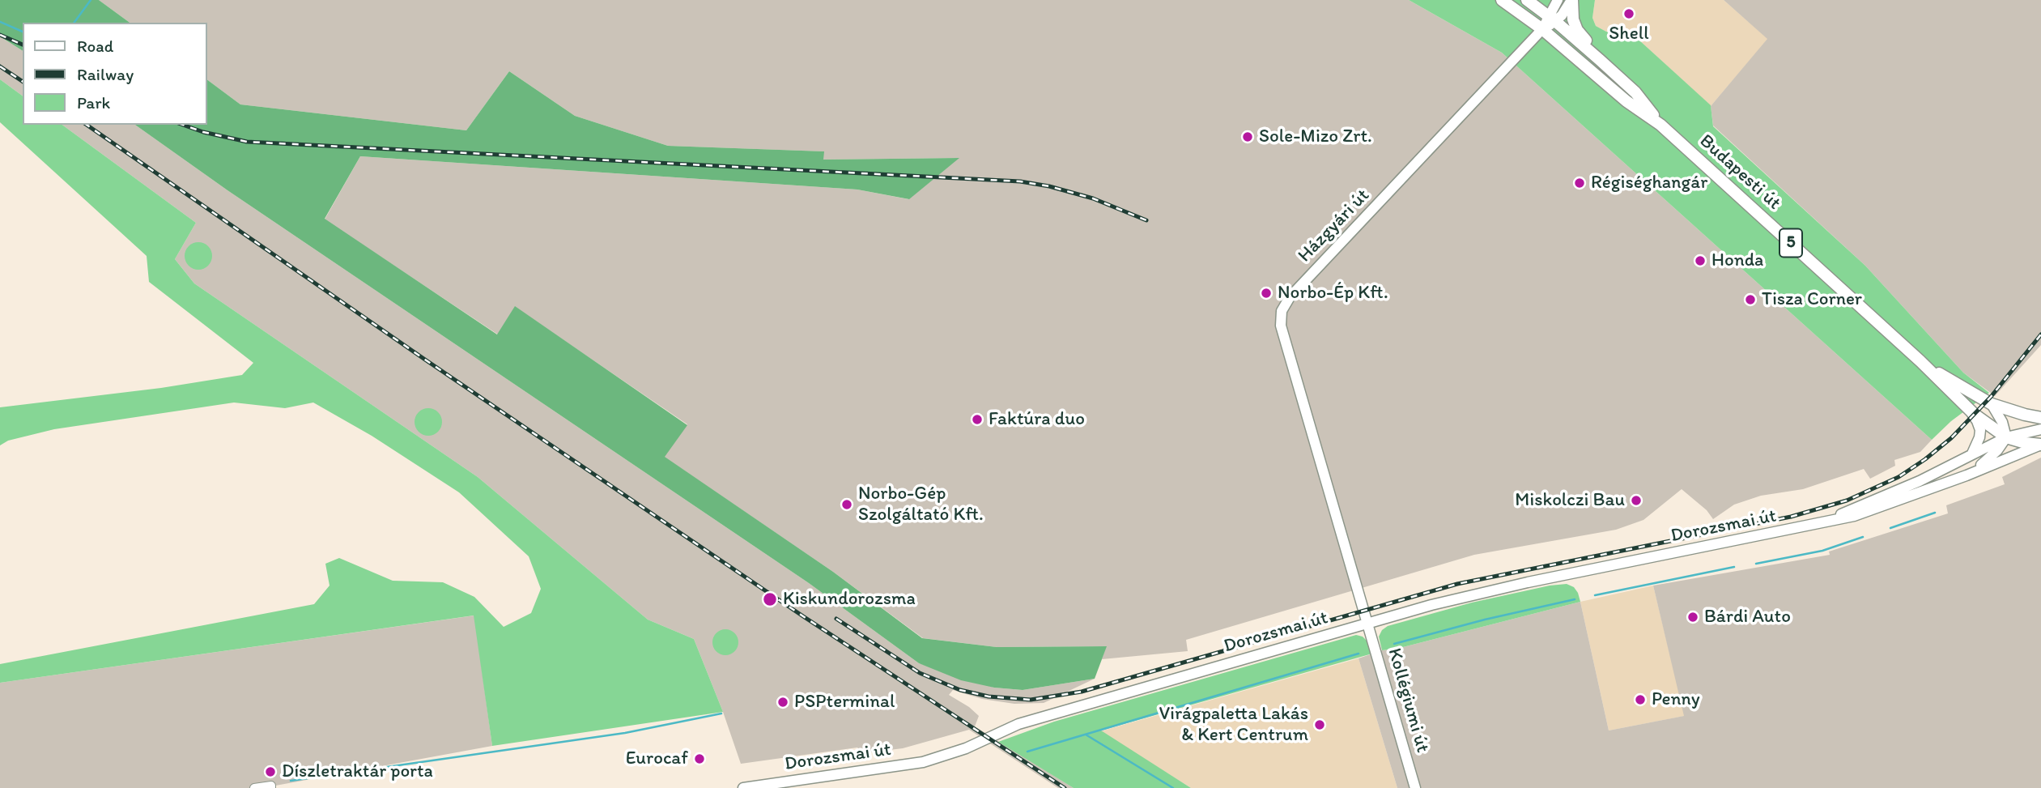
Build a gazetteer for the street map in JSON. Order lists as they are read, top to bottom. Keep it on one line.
{"streets":{"main road":["Budapesti út","Házgyári út","5","Dorozsmai út","Kollégiumi út"]},"crossings":[["Budapesti út","Házgyári út"],["Budapesti út","Dorozsmai út"],["Házgyári út","Dorozsmai út"],["Házgyári út","Kollégiumi út"],["Dorozsmai út","Kollégiumi út"]],"places":["Shell","Sole-Mizo Zrt.","Régiséghangár","Honda","Norbo-Ép Kft.","Tisza Corner","Faktúra duo","Miskolczi Bau","Norbo-Gép Szolgáltató Kft.","Kiskundorozsma","Bárdi Auto","Penny","PSPterminal","Virágpaletta Lakás & Kert Centrum","Eurocaf","Díszletraktár porta"],"legend":["Road","Railway","Park"]}
